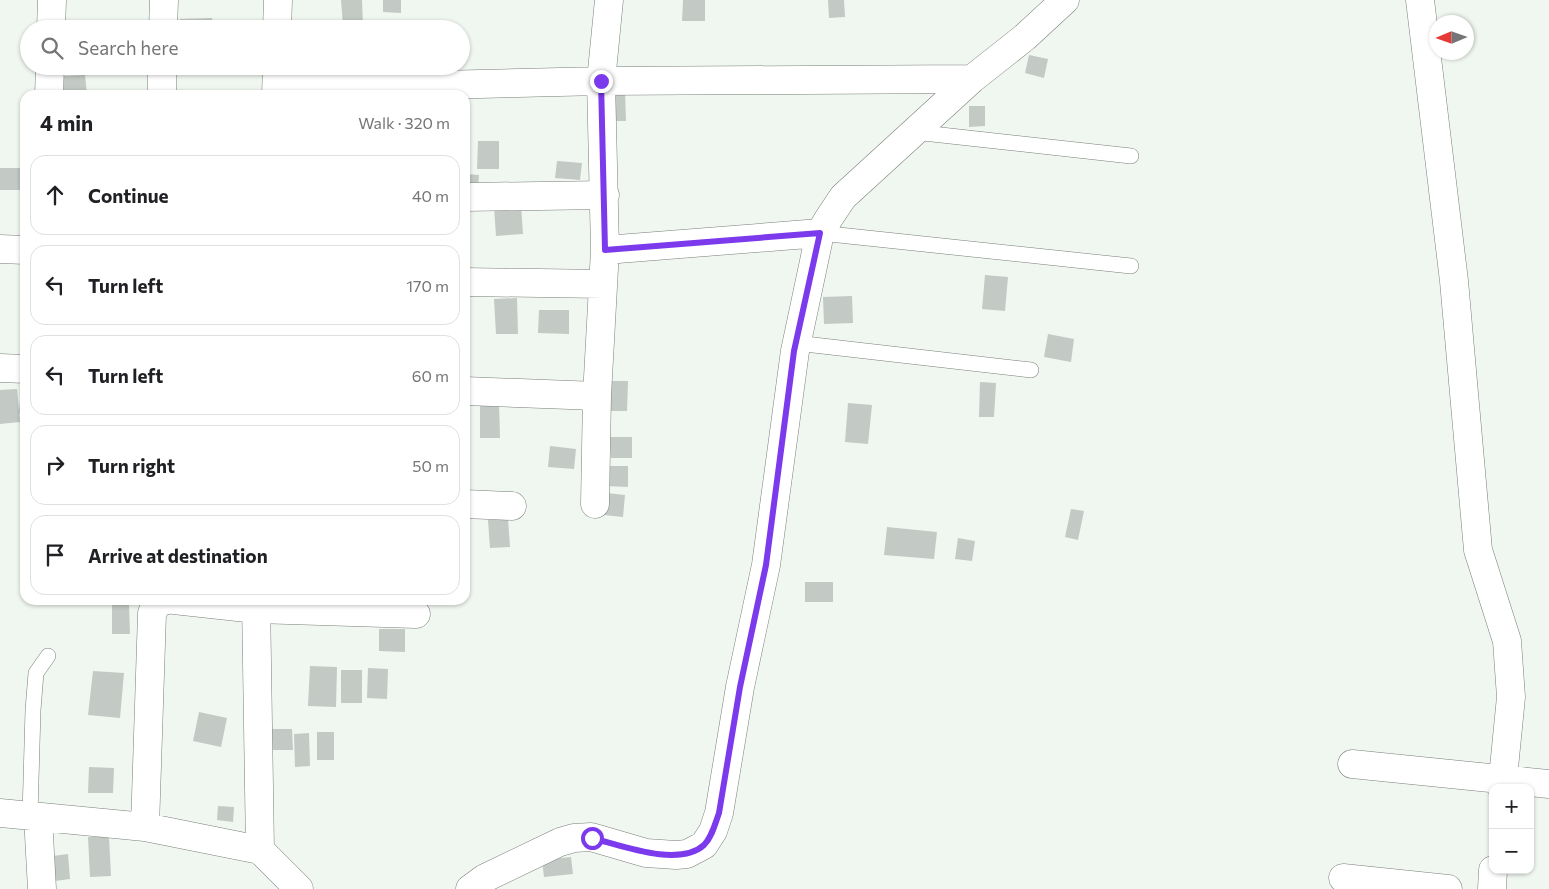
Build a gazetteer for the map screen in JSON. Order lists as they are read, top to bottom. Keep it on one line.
{"north":"left","page":{"search":"Search here","heading":["4 min","Walk · 320 m"],"list":[["Continue","40 m"],["Turn left","170 m"],["Turn left","60 m"],["Turn right","50 m"],"Arrive at destination"],"map_buttons":["+","−"]}}
